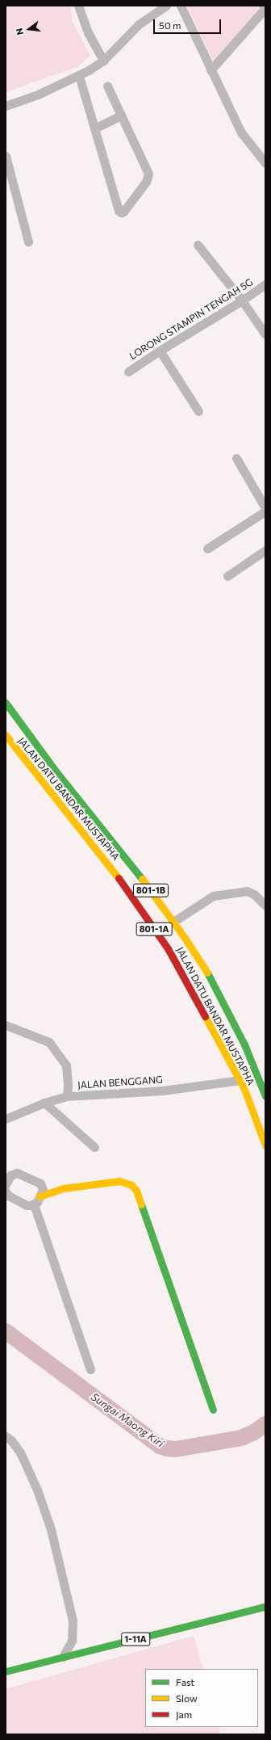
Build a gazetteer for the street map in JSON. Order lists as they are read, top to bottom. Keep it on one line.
{"streets":{"main road":["JALAN DATU BANDAR MUSTAPHA","801-1B","801-1A","1-11A"],"street":["LORONG STAMPIN TENGAH 5G","JALAN BENGGANG"]},"crossings":[["JALAN DATU BANDAR MUSTAPHA","JALAN BENGGANG"]],"water":["Sungai Maong Kiri"],"legend":["Fast","Slow","Jam"],"scale_bar":"50 m","north":"left"}
